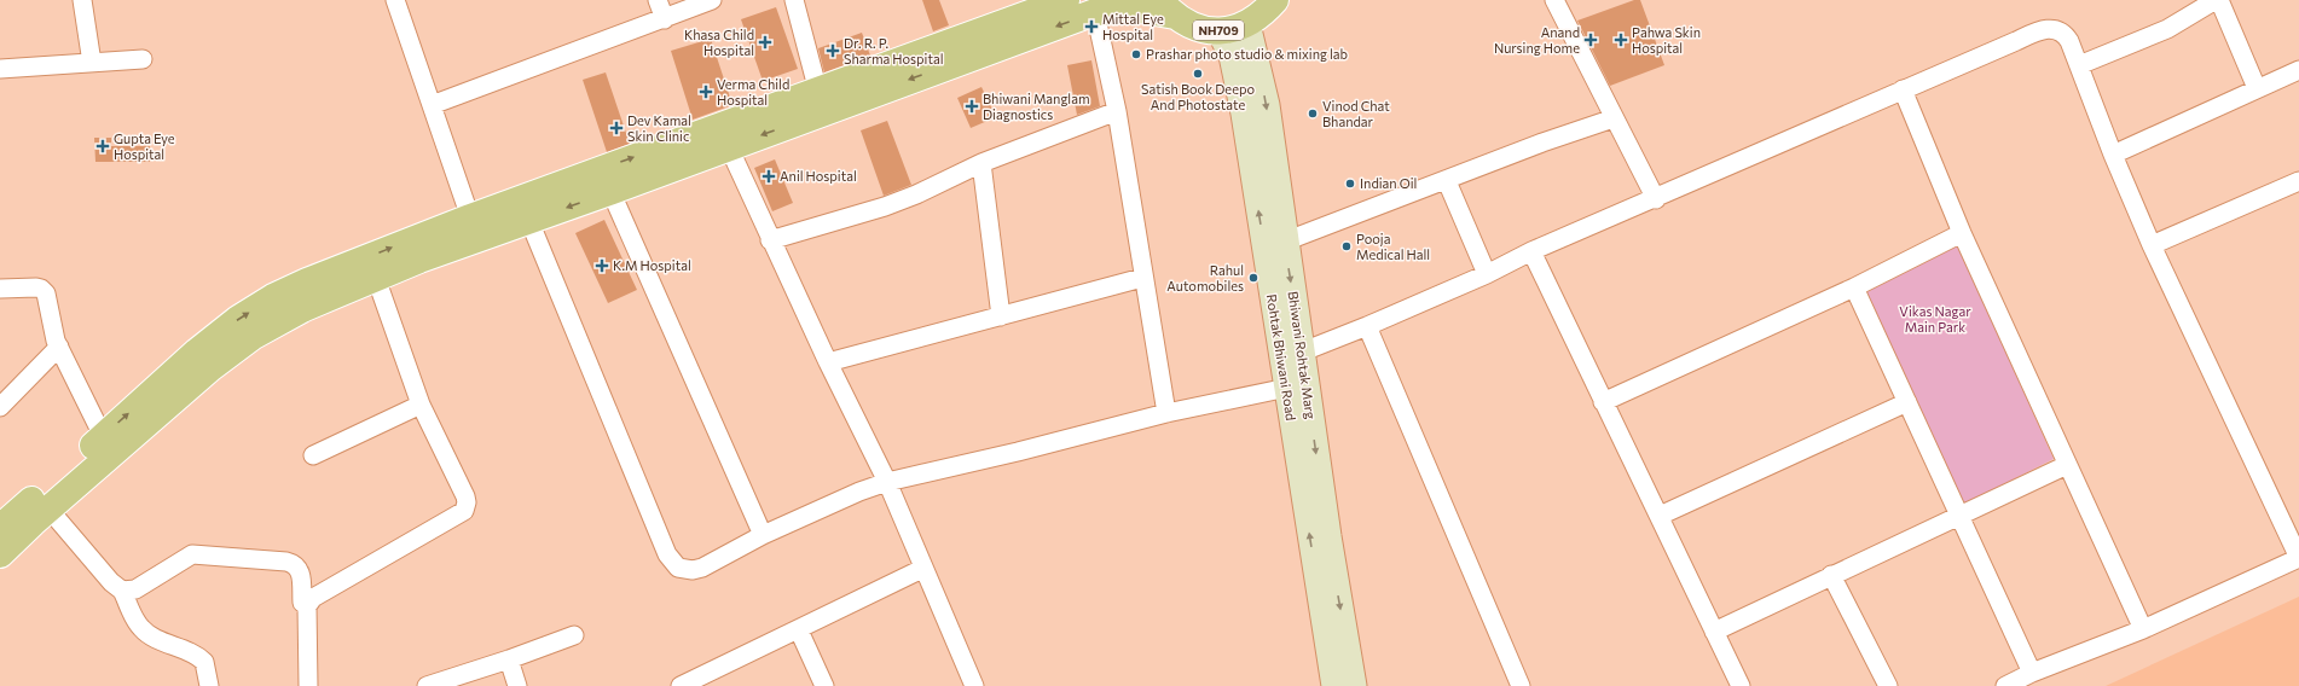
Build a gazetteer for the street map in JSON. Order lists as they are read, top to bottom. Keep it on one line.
{"streets":{"main road":["NH709","Bhiwani Rohtak Marg","Rohtak Bhiwani Road"]},"crossings":[["NH709","Bhiwani Rohtak Marg"],["Bhiwani Rohtak Marg","Rohtak Bhiwani Road"]],"one_way":["Rohtak Bhiwani Road"],"parks":["Vikas Nagar Main Park"],"places":{"health":["Mittal Eye Hospital","Anand Nursing Home","Pahwa Skin Hospital","Khasa Child Hospital","Dr. R. P. Sharma Hospital","Verma Child Hospital","Bhiwani Manglam Diagnostics","Dev Kamal Skin Clinic","Gupta Eye Hospital","Anil Hospital","K.M Hospital"],"other":["Prashar photo studio & mixing lab","Satish Book Deepo And Photostate","Vinod Chat Bhandar","Indian Oil","Pooja Medical Hall","Rahul Automobiles"]}}
